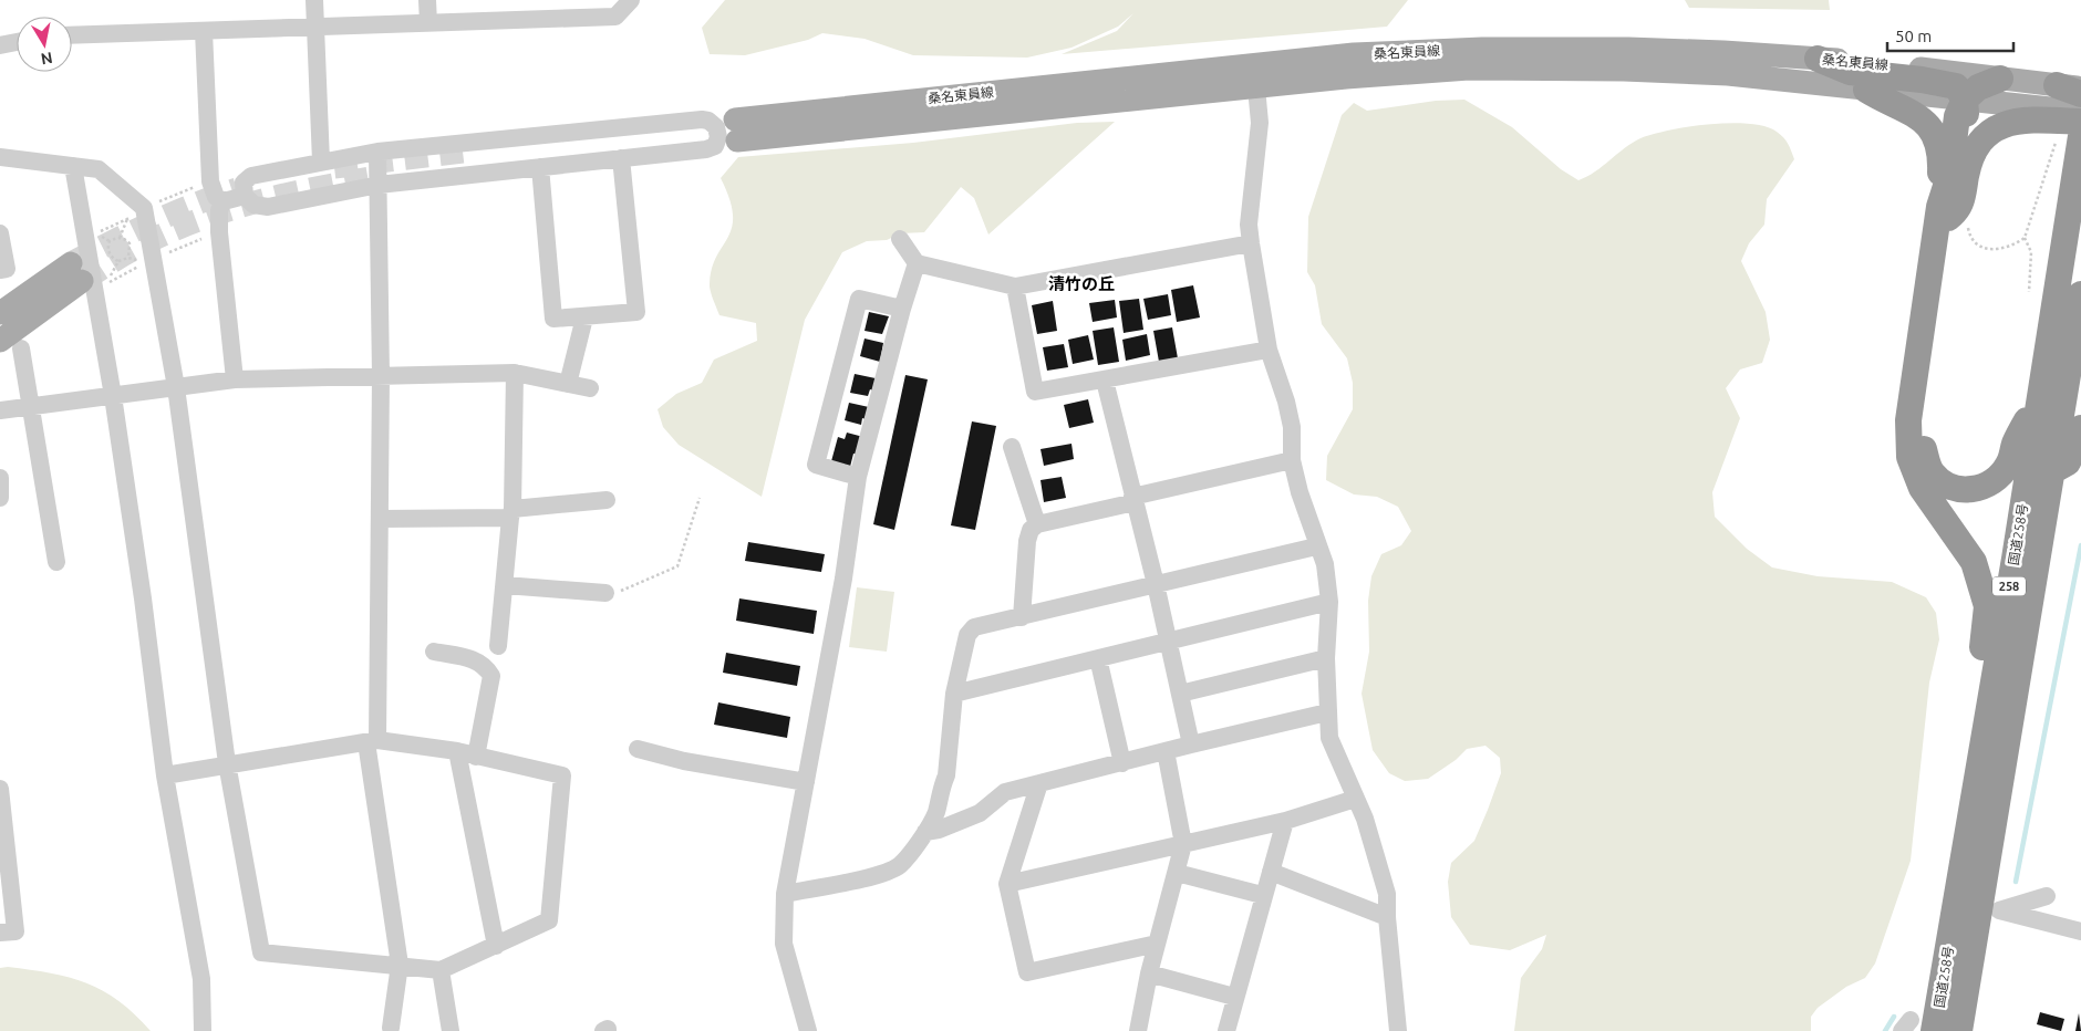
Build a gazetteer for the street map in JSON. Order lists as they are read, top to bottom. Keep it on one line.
{"streets":{"highway":["国道258号","258"],"main road":["桑名東員線"]},"districts":["清竹の丘"],"scale_bar":"50 m","north":"bottom"}
